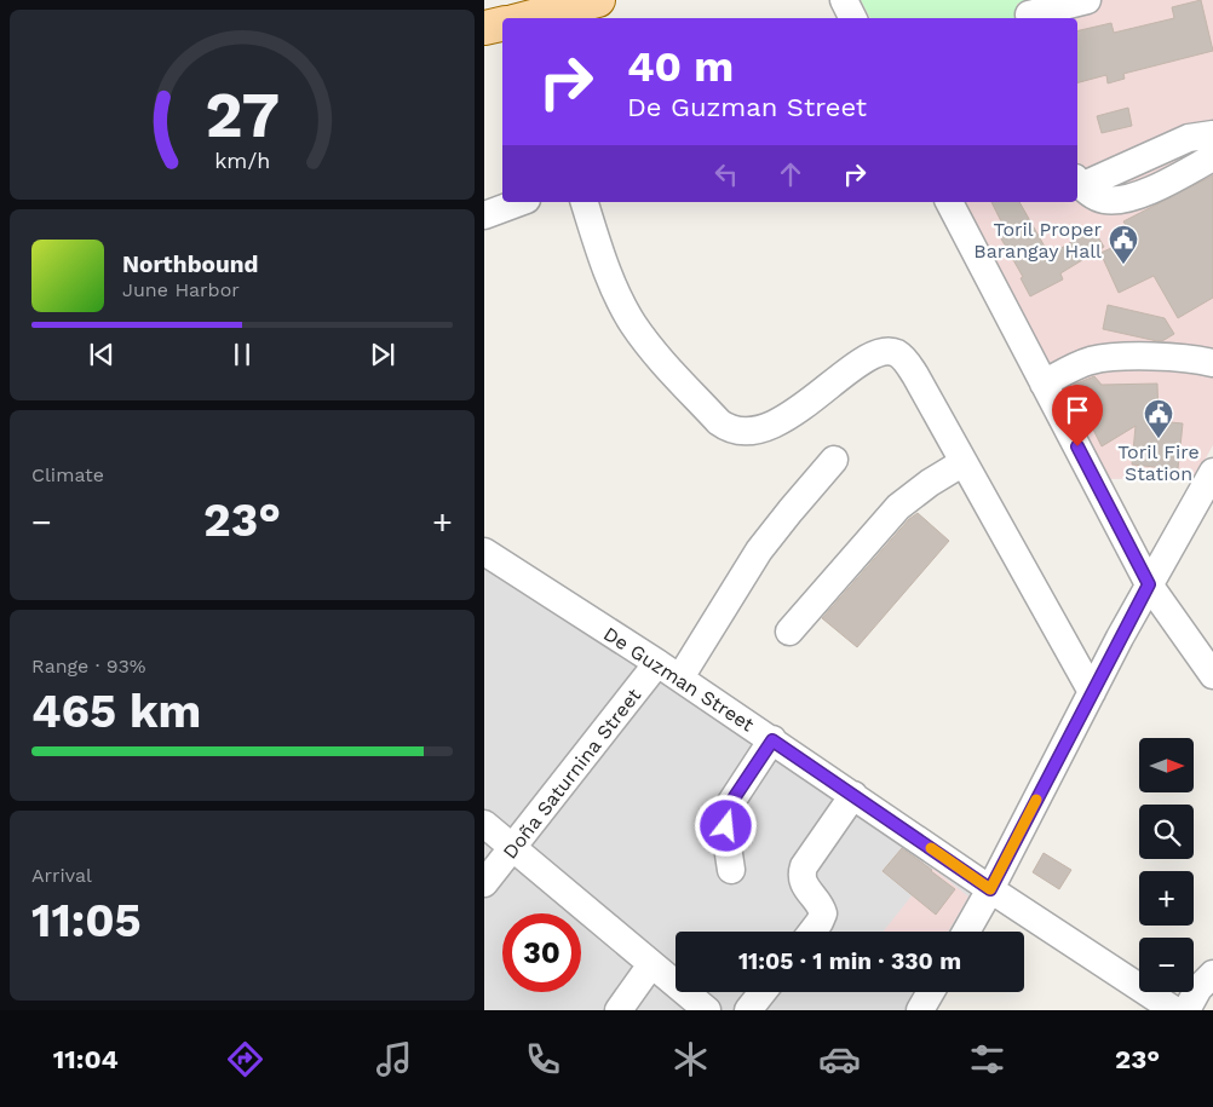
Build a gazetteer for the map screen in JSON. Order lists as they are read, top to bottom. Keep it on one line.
{"streets":{"street":["De Guzman Street","Doña Saturnina Street"]},"crossings":[["De Guzman Street","Doña Saturnina Street"]],"places":{"public building":["Toril Proper Barangay Hall","Toril Fire Station"]},"north":"right","page":{"turn":["40 m","De Guzman Street"],"song":["Northbound","June Harbor"],"tile":["Climate",["Range · 93%","465 km"],["Arrival","11:05"]],"heat":["−","23°","+"],"map_buttons":["+","−"],"limit":"30","trip":"11:05 · 1 min · 330 m","tabs":["11:04","23°"],"gauge":["27","km/h"]}}
